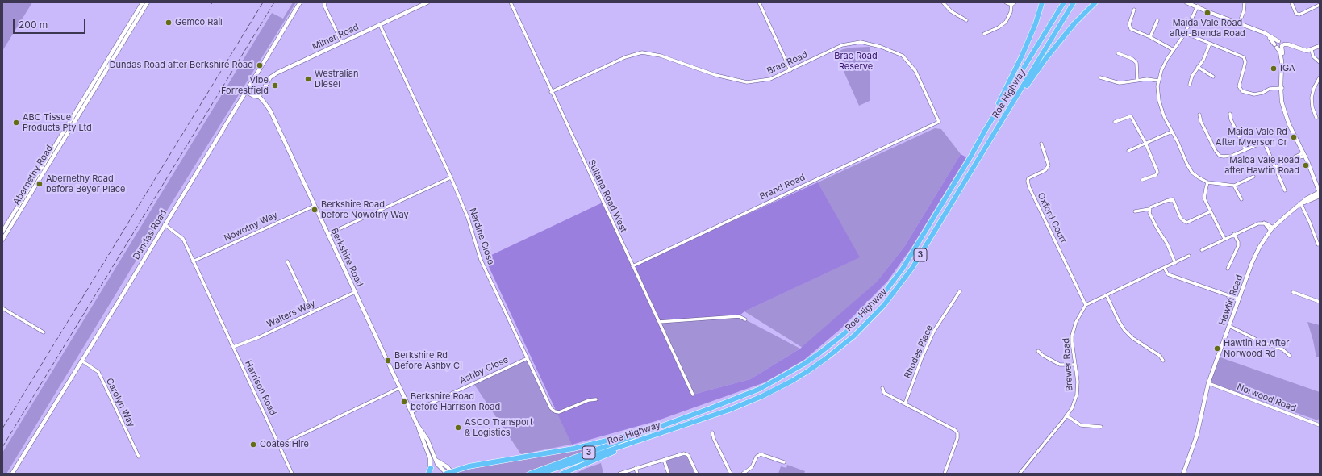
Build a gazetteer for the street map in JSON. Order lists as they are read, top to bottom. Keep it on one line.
{"streets":{"highway":["Roe Highway","3"],"main road":["Milner Road","Abernethy Road","Dundas Road","Berkshire Road","Hawtin Road"],"street":["Brae Road","Brand Road","Sultana Road West","Oxford Court","Nowotny Way","Nardine Close","Walters Way","Rhodes Place","Brewer Road","Ashby Close","Harrison Road","Norwood Road","Carolyn Way"]},"crossings":[["Milner Road","Nardine Close"],["Milner Road","Berkshire Road"],["Brae Road","Brand Road"],["Brae Road","Sultana Road West"],["Brand Road","Sultana Road West"],["Oxford Court","Brewer Road"],["Nowotny Way","Berkshire Road"],["Nowotny Way","Harrison Road"],["Dundas Road","Berkshire Road"],["Dundas Road","Harrison Road"],["Dundas Road","Carolyn Way"],["Nardine Close","Ashby Close"],["Berkshire Road","Walters Way"],["Berkshire Road","Ashby Close"],["Hawtin Road","Norwood Road"],["Walters Way","Harrison Road"]],"parks":["Brae Road Reserve"],"places":["Maida Vale Road after Brenda Road","Gemco Rail","Dundas Road after Berkshire Road","IGA","Westralian Diesel","Vibe Forrestfield","ABC Tissue Products Pty Ltd","Maida Vale Rd After Myerson Cr","Maida Vale Road after Hawtin Road","Abernethy Road before Beyer Place","Berkshire Road before Nowotny Way","Hawtin Rd After Norwood Rd","Berkshire Rd Before Ashby Cl","Berkshire Road before Harrison Road","ASCO Transport & Logistics","Coates Hire"],"scale_bar":"200 m"}
